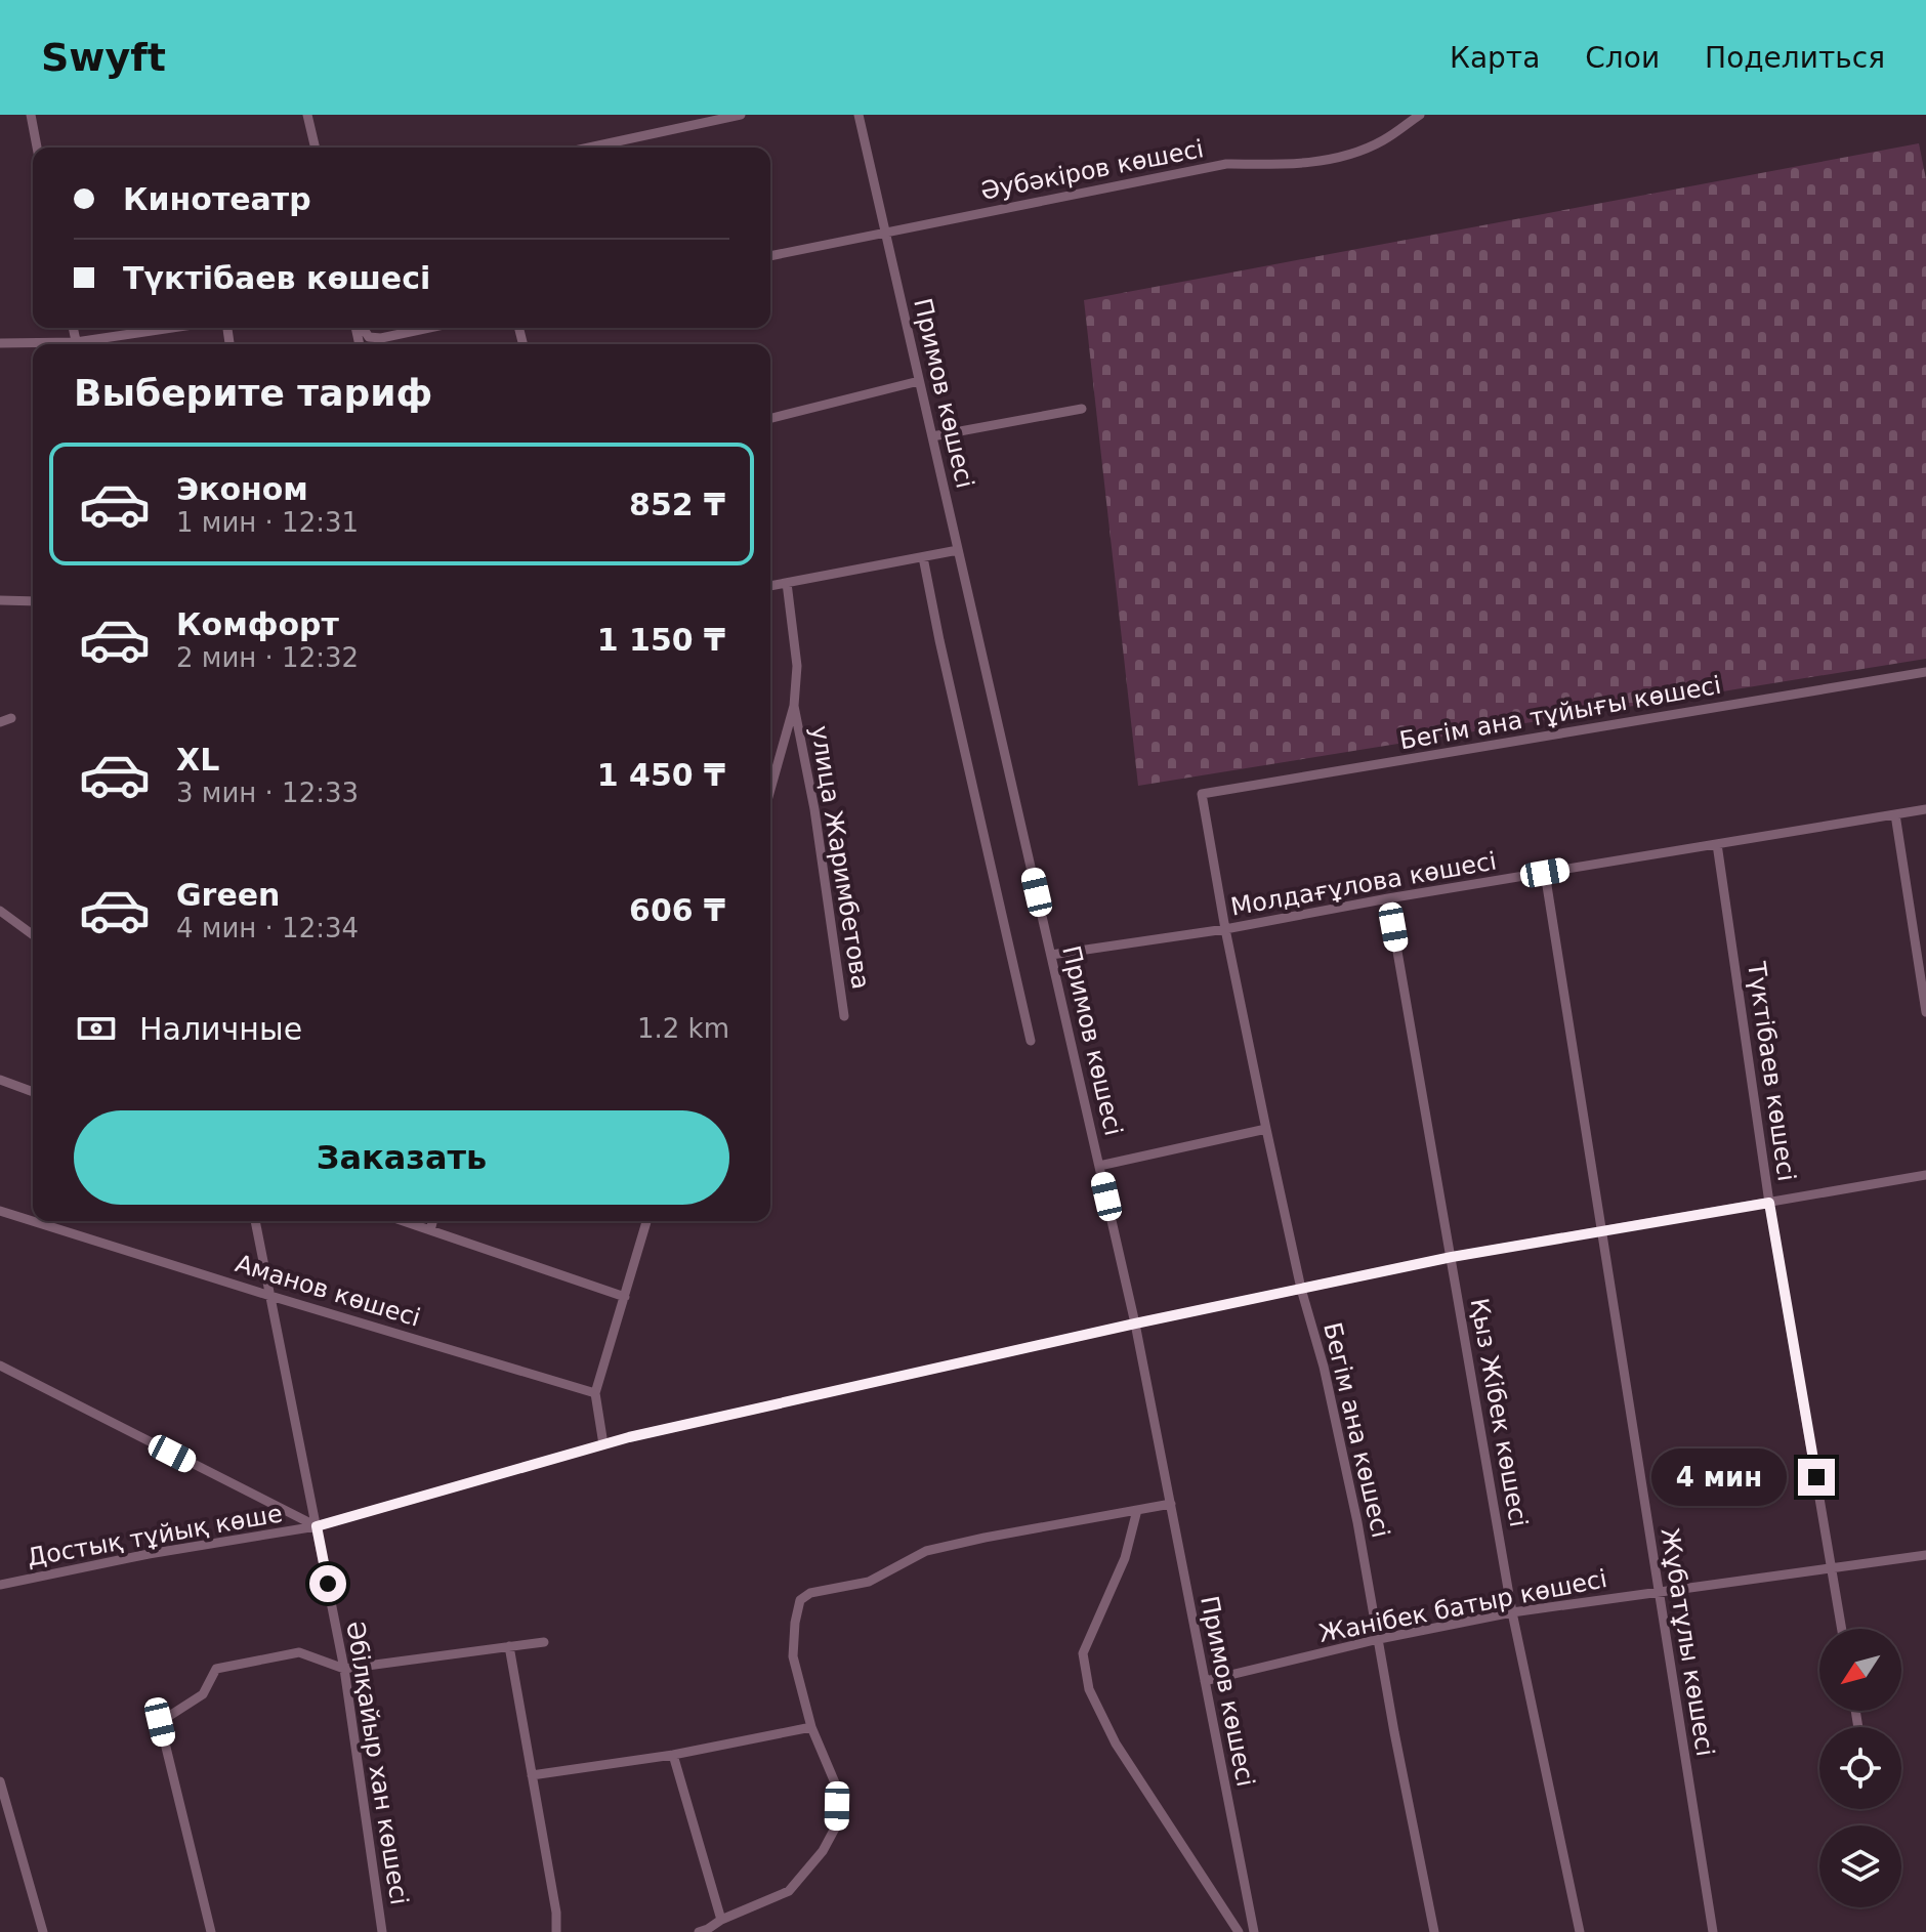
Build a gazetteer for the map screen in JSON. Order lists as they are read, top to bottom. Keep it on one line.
{"streets":{"street":["Әубәкіров көшесі","Примов көшесі","Бегім ана тұйығы көшесі","улица Жаримбетова","Молдағұлова көшесі","Түктібаев көшесі","Аманов көшесі","Қыз Жібек көшесі","Бегім ана көшесі","Достық тұйық көше","Жанібек батыр көшесі","Жұбатұлы көшесі","Әбілқайыр хан көшесі"]},"crossings":[["Әубәкіров көшесі","Примов көшесі"],["Примов көшесі","Молдағұлова көшесі"],["Примов көшесі","Достық тұйық көше"],["Примов көшесі","Жанібек батыр көшесі"],["Бегім ана тұйығы көшесі","Бегім ана көшесі"],["Молдағұлова көшесі","Түктібаев көшесі"],["Молдағұлова көшесі","Қыз Жібек көшесі"],["Молдағұлова көшесі","Бегім ана көшесі"],["Молдағұлова көшесі","Жұбатұлы көшесі"],["Түктібаев көшесі","Достық тұйық көше"],["Түктібаев көшесі","Жанібек батыр көшесі"],["Аманов көшесі","Әбілқайыр хан көшесі"],["Қыз Жібек көшесі","Достық тұйық көше"],["Қыз Жібек көшесі","Жанібек батыр көшесі"],["Бегім ана көшесі","Достық тұйық көше"],["Бегім ана көшесі","Жанібек батыр көшесі"],["Достық тұйық көше","Жұбатұлы көшесі"],["Достық тұйық көше","Әбілқайыр хан көшесі"],["Жанібек батыр көшесі","Жұбатұлы көшесі"]],"north":"bottom left","page":{"header":"Swyft","nav":["Карта","Слои","Поделиться"],"banner":["Кинотеатр","Түктібаев көшесі"],"heading":"Выберите тариф","list":[{"name":"Эконом","note":"1 мин · 12:31","value":"852 ₸"},{"name":"Комфорт","note":"2 мин · 12:32","value":"1 150 ₸"},{"name":"XL","note":"3 мин · 12:33","value":"1 450 ₸"},{"name":"Green","note":"4 мин · 12:34","value":"606 ₸"}],"pay":["Наличные","1.2 km"],"buttons":"Заказать","bubble":"4 мин"}}
